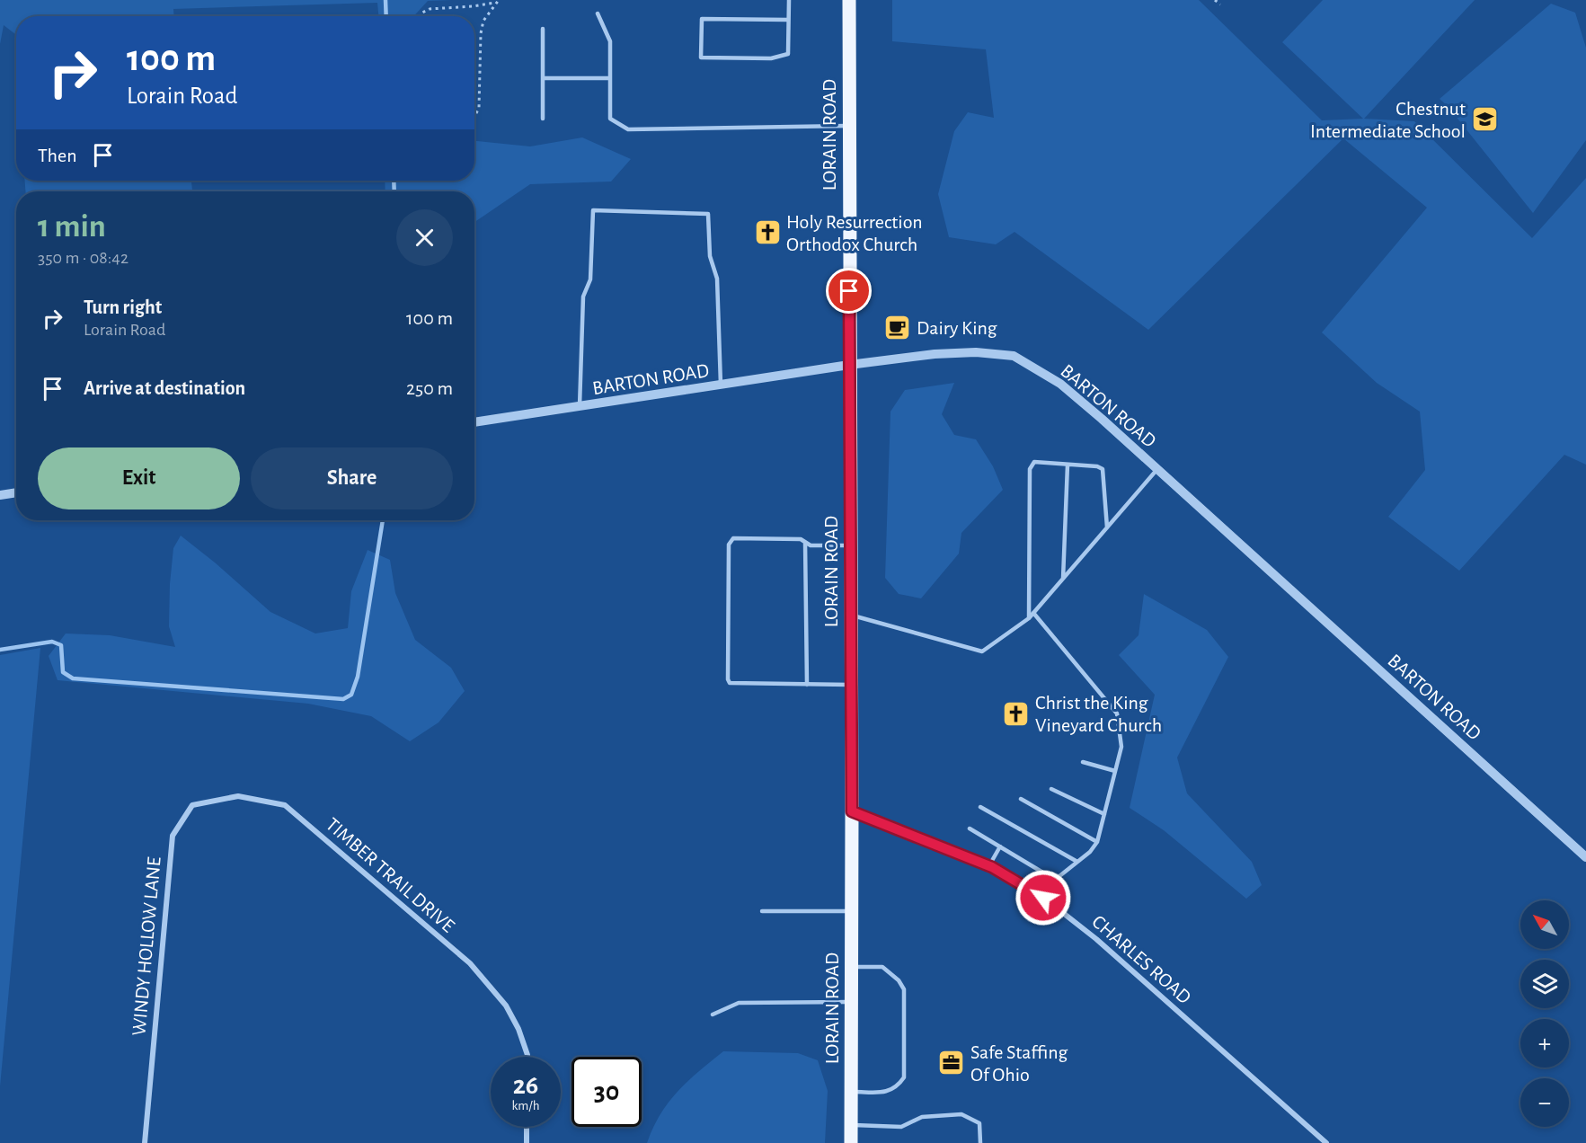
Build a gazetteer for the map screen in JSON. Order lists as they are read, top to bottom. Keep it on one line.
{"streets":{"main road":["LORAIN ROAD"],"street":["BARTON ROAD","TIMBER TRAIL DRIVE","WINDY HOLLOW LANE","CHARLES ROAD"]},"crossings":[["LORAIN ROAD","BARTON ROAD"],["LORAIN ROAD","CHARLES ROAD"],["TIMBER TRAIL DRIVE","WINDY HOLLOW LANE"]],"places":{"school or university":["Chestnut Intermediate School"],"church":["Holy Resurrection Orthodox Church","Christ the King Vineyard Church"],"cafe":["Dairy King"],"office":["Safe Staffing Of Ohio"]},"north":"top left","page":{"turn":["100 m","Lorain Road"],"then":"Then","heading":["1 min","350 m · 08:42"],"list":[{"name":"Turn right","note":"Lorain Road","value":"100 m"},{"name":"Arrive at destination","value":"250 m"}],"buttons":["Exit","Share"],"map_buttons":["+","−"],"speed":"26 km/h","limit":"30"}}
